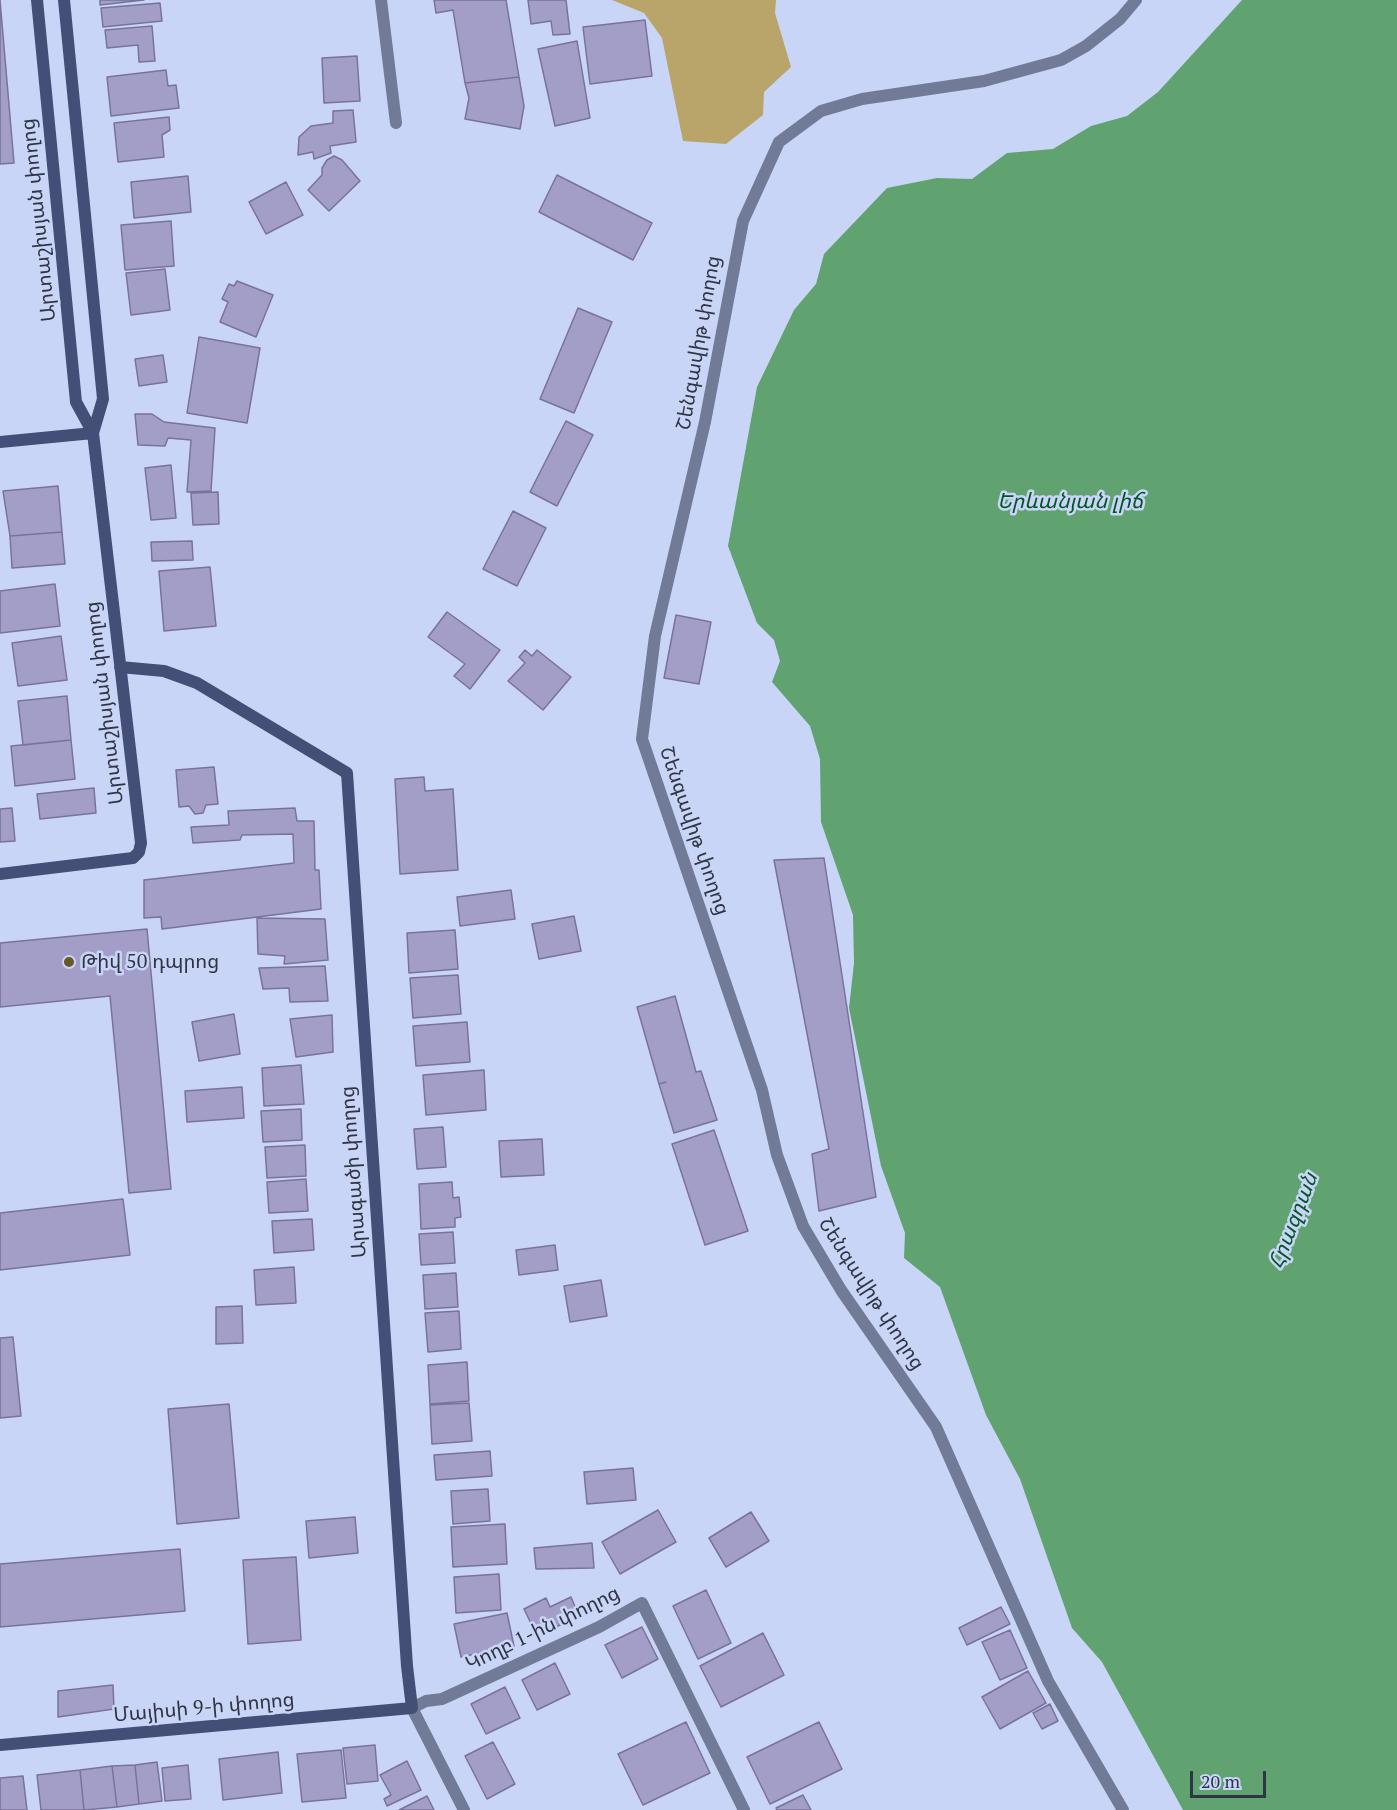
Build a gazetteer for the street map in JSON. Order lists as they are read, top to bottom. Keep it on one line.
{"streets":{"street":["Արտաշիսյան փողոց","Շենգավիթ փողոց","Արագածի փողոց","Կողբ 1-ին փողոց","Մայիսի 9-ի փողոց"]},"crossings":[["Արտաշիսյան փողոց","Արագածի փողոց"],["Արագածի փողոց","Կողբ 1-ին փողոց"],["Արագածի փողոց","Մայիսի 9-ի փողոց"],["Կողբ 1-ին փողոց","Մայիսի 9-ի փողոց"]],"water":["Երևանյան լիճ","Հրազդան"],"places":["Թիվ 50 դպրոց"],"scale_bar":"20 m"}
